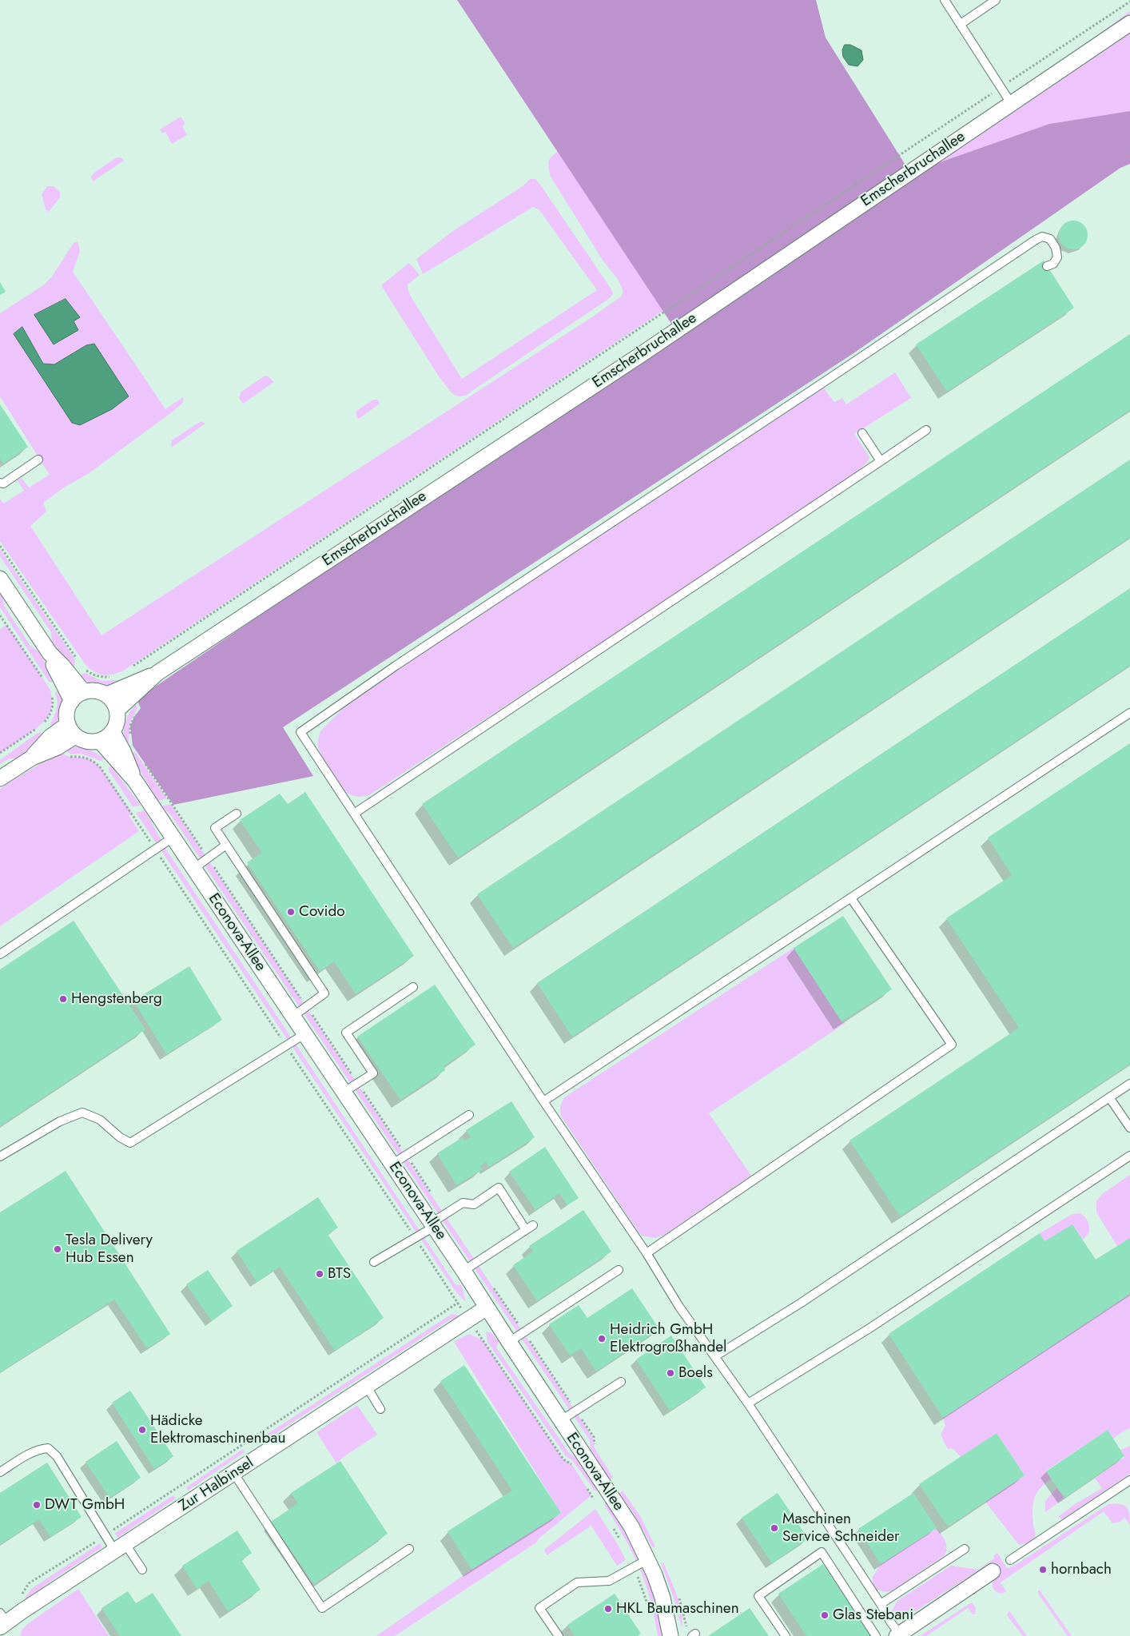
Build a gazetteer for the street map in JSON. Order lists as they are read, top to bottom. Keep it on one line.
{"streets":{"street":["Emscherbruchallee","Econova-Allee","Zur Halbinsel"]},"crossings":[["Emscherbruchallee","Econova-Allee"],["Econova-Allee","Zur Halbinsel"]],"places":["Covido","Hengstenberg","Tesla Delivery Hub Essen","BTS","Heidrich GmbH Elektrogroßhandel","Boels","Hädicke Elektromaschinenbau","DWT GmbH","Maschinen Service Schneider","hornbach","HKL Baumaschinen","Glas Stebani"]}
